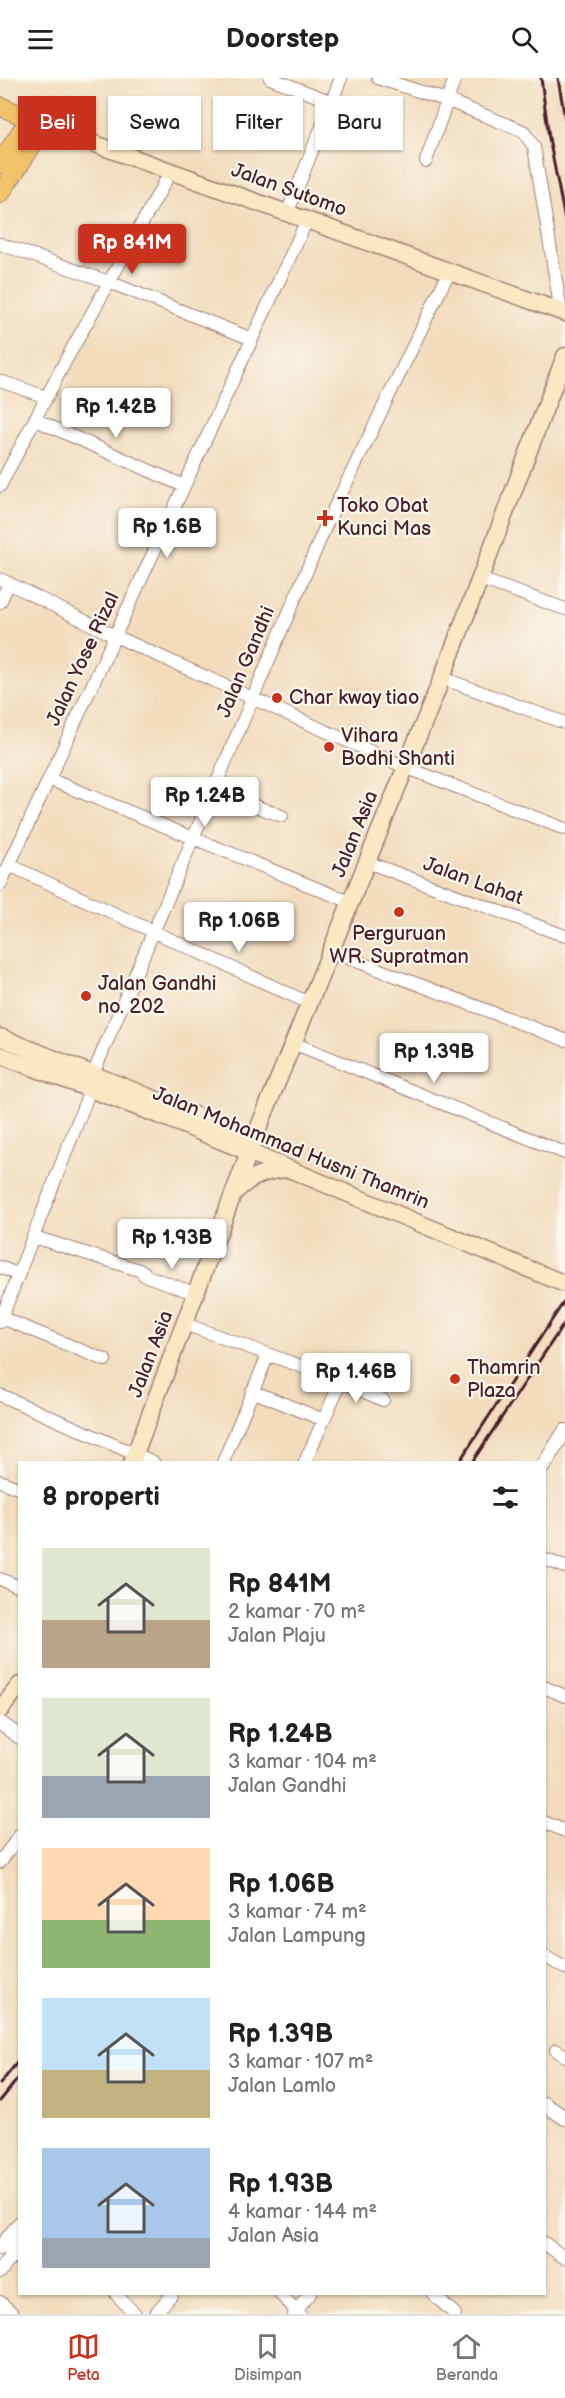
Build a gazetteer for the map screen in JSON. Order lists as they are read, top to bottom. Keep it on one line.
{"streets":{"main road":["Jalan Sutomo","Jalan Asia","Jalan Mohammad Husni Thamrin"],"street":["Jalan Yose Rizal","Jalan Gandhi","Jalan Lahat"]},"crossings":[["Jalan Sutomo","Jalan Yose Rizal"],["Jalan Sutomo","Jalan Gandhi"],["Jalan Gandhi","Jalan Mohammad Husni Thamrin"],["Jalan Asia","Jalan Lahat"],["Jalan Asia","Jalan Mohammad Husni Thamrin"]],"places":{"health":["Toko Obat Kunci Mas"],"other":["Char kway tiao","Vihara Bodhi Shanti","Perguruan WR. Supratman","Jalan Gandhi no. 202","Thamrin Plaza"]},"page":{"header":"Doorstep","chip":["Beli","Sewa","Filter","Baru"],"price":["Rp 841M","Rp 1.42B","Rp 1.6B","Rp 1.24B","Rp 1.06B","Rp 1.39B","Rp 1.93B","Rp 1.46B"],"heading":"8 properti","list":[{"name":"Rp 841M","note":"2 kamar · 70 m² · Jalan Plaju"},{"name":"Rp 1.24B","note":"3 kamar · 104 m² · Jalan Gandhi"},{"name":"Rp 1.06B","note":"3 kamar · 74 m² · Jalan Lampung"},{"name":"Rp 1.39B","note":"3 kamar · 107 m² · Jalan Lamlo"},{"name":"Rp 1.93B","note":"4 kamar · 144 m² · Jalan Asia"}],"tabs":["Peta","Disimpan","Beranda"]}}
